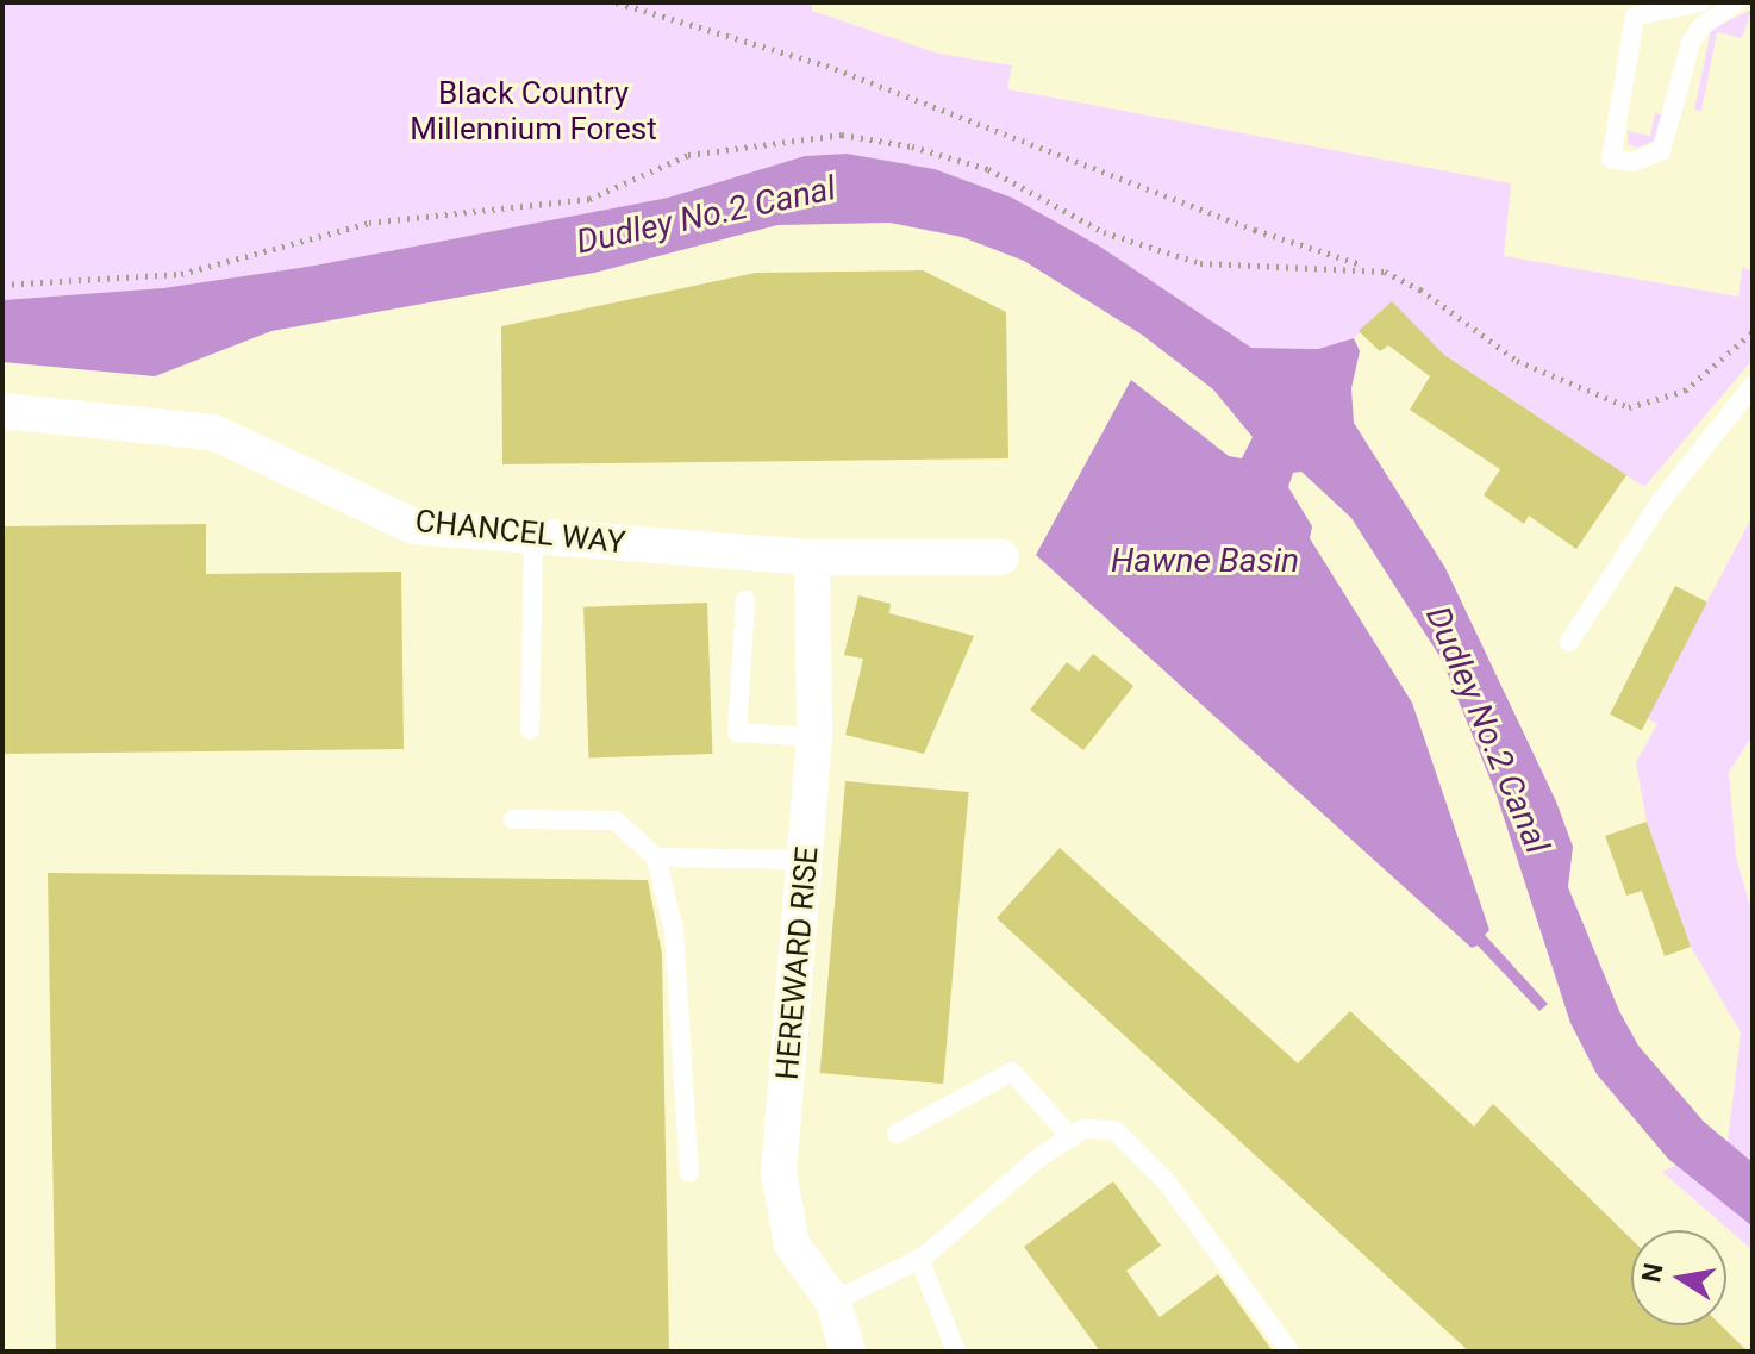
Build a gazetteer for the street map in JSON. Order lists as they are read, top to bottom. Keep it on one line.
{"streets":{"street":["CHANCEL WAY","HEREWARD RISE"]},"crossings":[["CHANCEL WAY","HEREWARD RISE"]],"water":["Dudley No.2 Canal","Hawne Basin"],"parks":["Black Country Millennium Forest"],"north":"left"}
